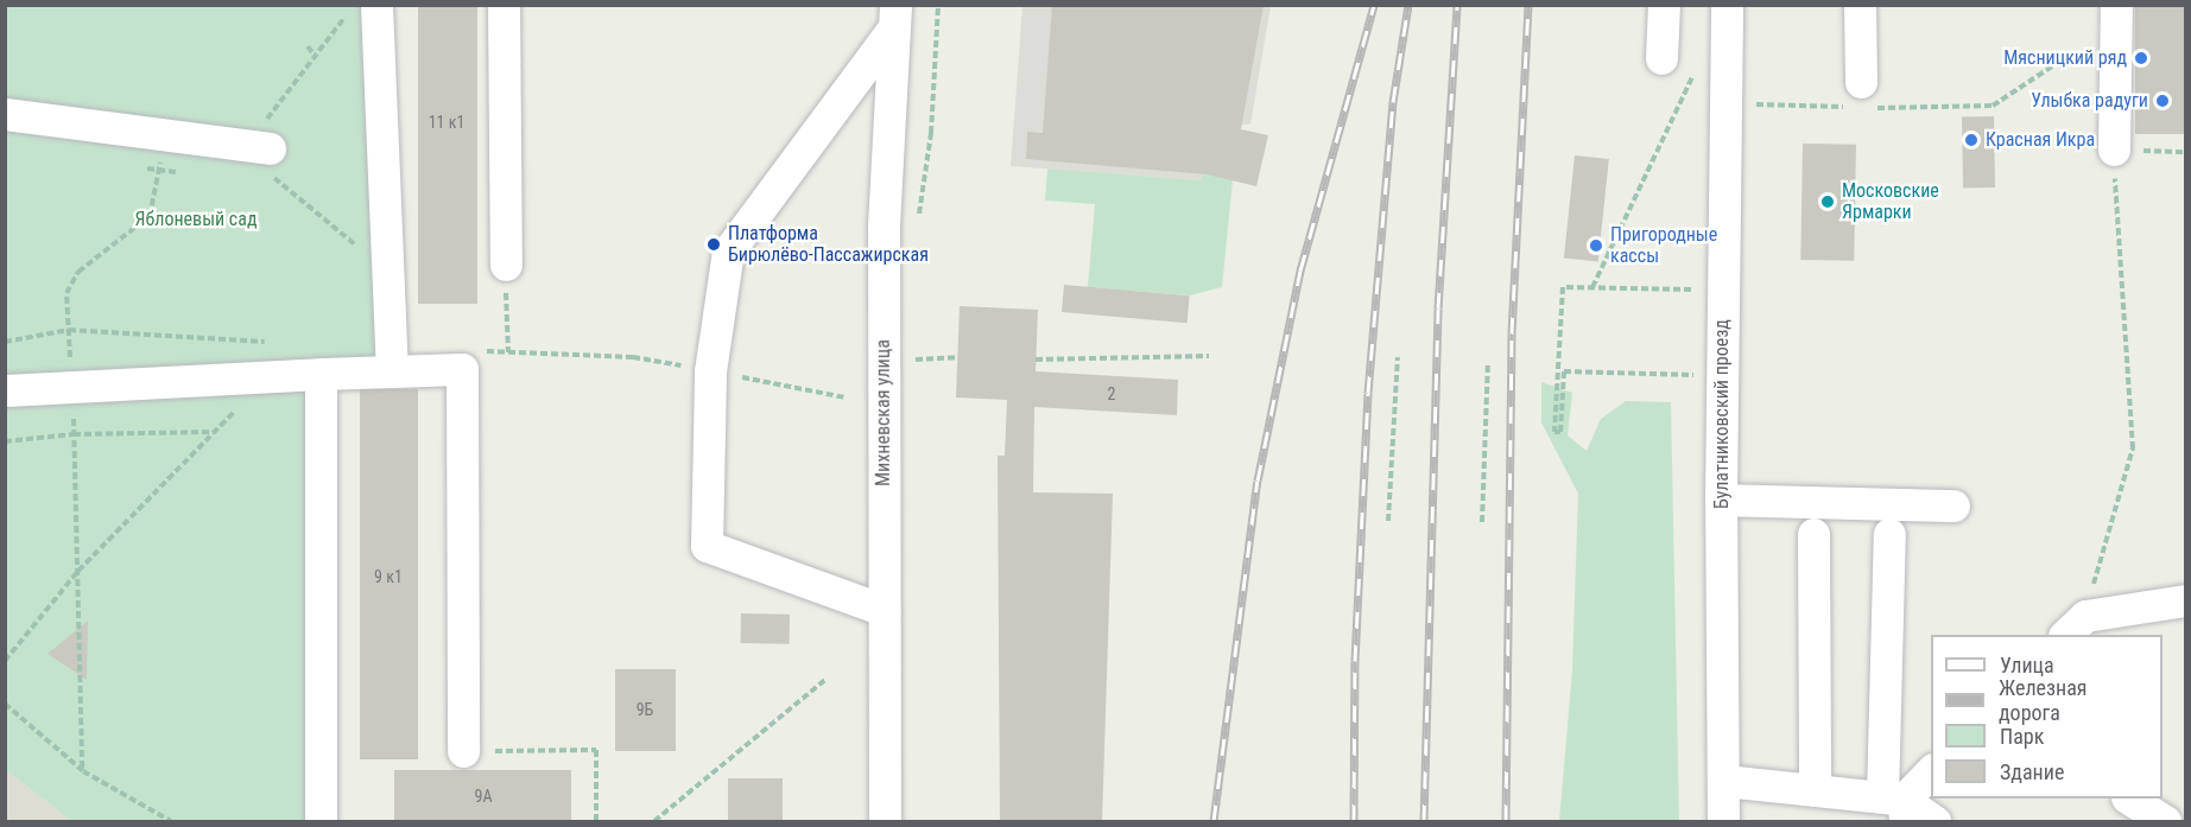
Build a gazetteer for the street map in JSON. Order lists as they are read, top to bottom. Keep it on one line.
{"streets":{"street":["Михневская улица","Булатниковский проезд"]},"parks":["Яблоневый сад"],"places":["Мясницкий ряд","Улыбка радуги","Красная Икра","Московские Ярмарки","Платформа Бирюлёво-Пассажирская","Пригородные кассы"],"house_numbers":["11 к1","2","9 к1","9Б","9А"],"legend":["Улица","Железная дорога","Парк","Здание"]}
